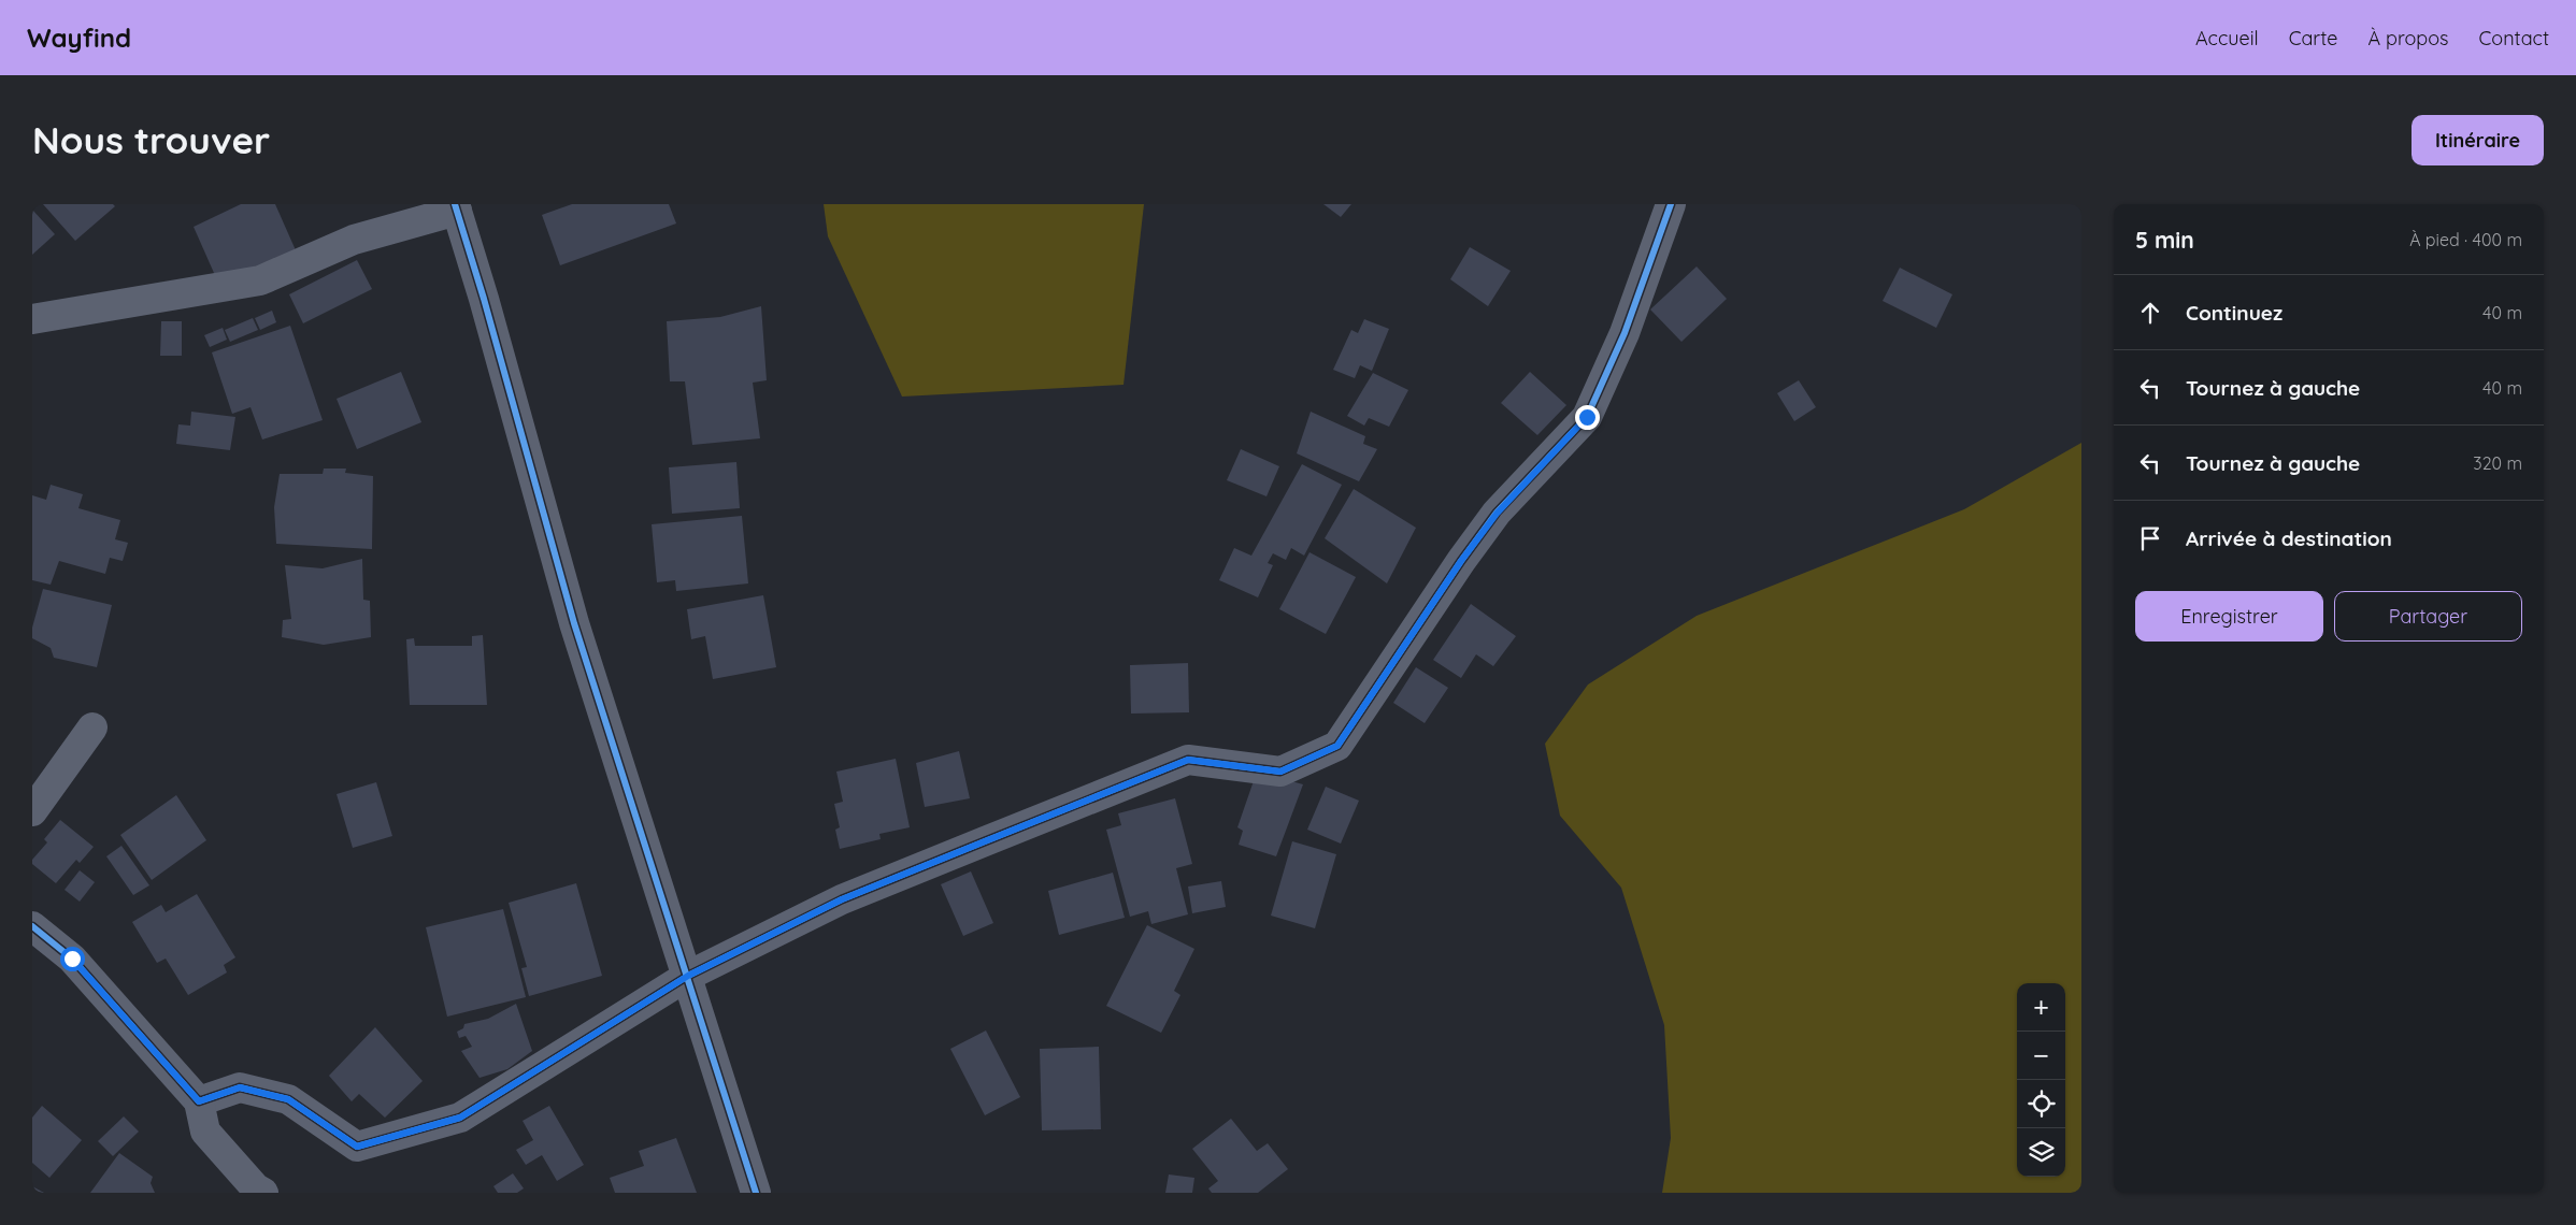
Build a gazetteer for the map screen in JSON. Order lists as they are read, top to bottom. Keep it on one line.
{"page":{"header":"Wayfind","nav":["Accueil","Carte","À propos","Contact"],"buttons":["Itinéraire",["Enregistrer","Partager"]],"title":"Nous trouver","heading":["5 min","À pied · 400 m"],"list":[["Continuez","40 m"],["Tournez à gauche","40 m"],["Tournez à gauche","320 m"],"Arrivée à destination"],"map_buttons":["+","−"]}}
